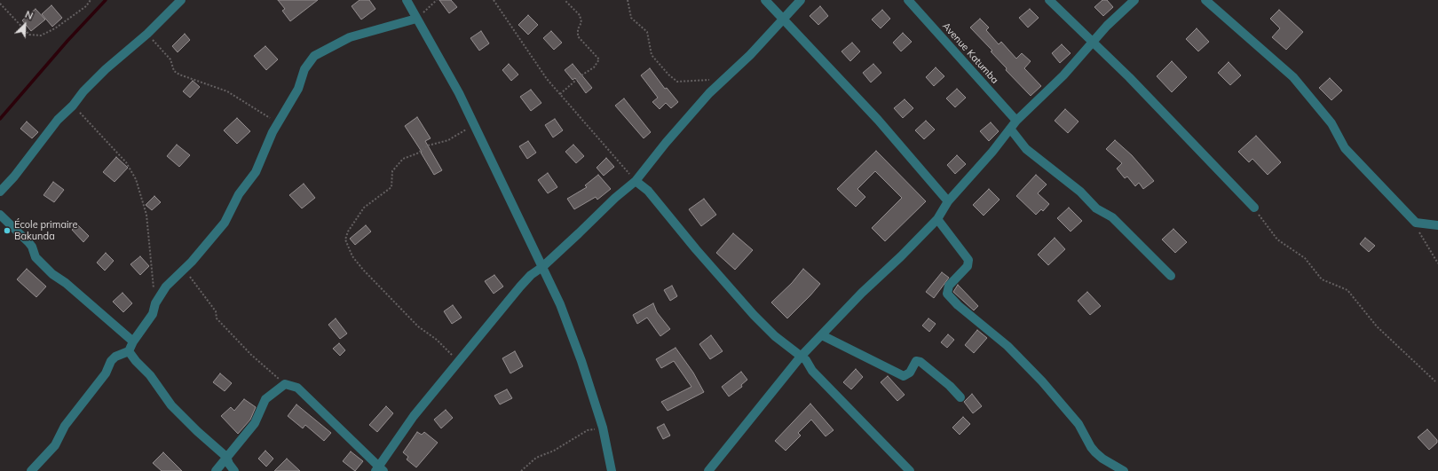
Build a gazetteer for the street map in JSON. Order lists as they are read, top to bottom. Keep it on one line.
{"streets":{"street":["Avenue Katumba"]},"places":["École primaire Bakunda"],"north":"top right"}
